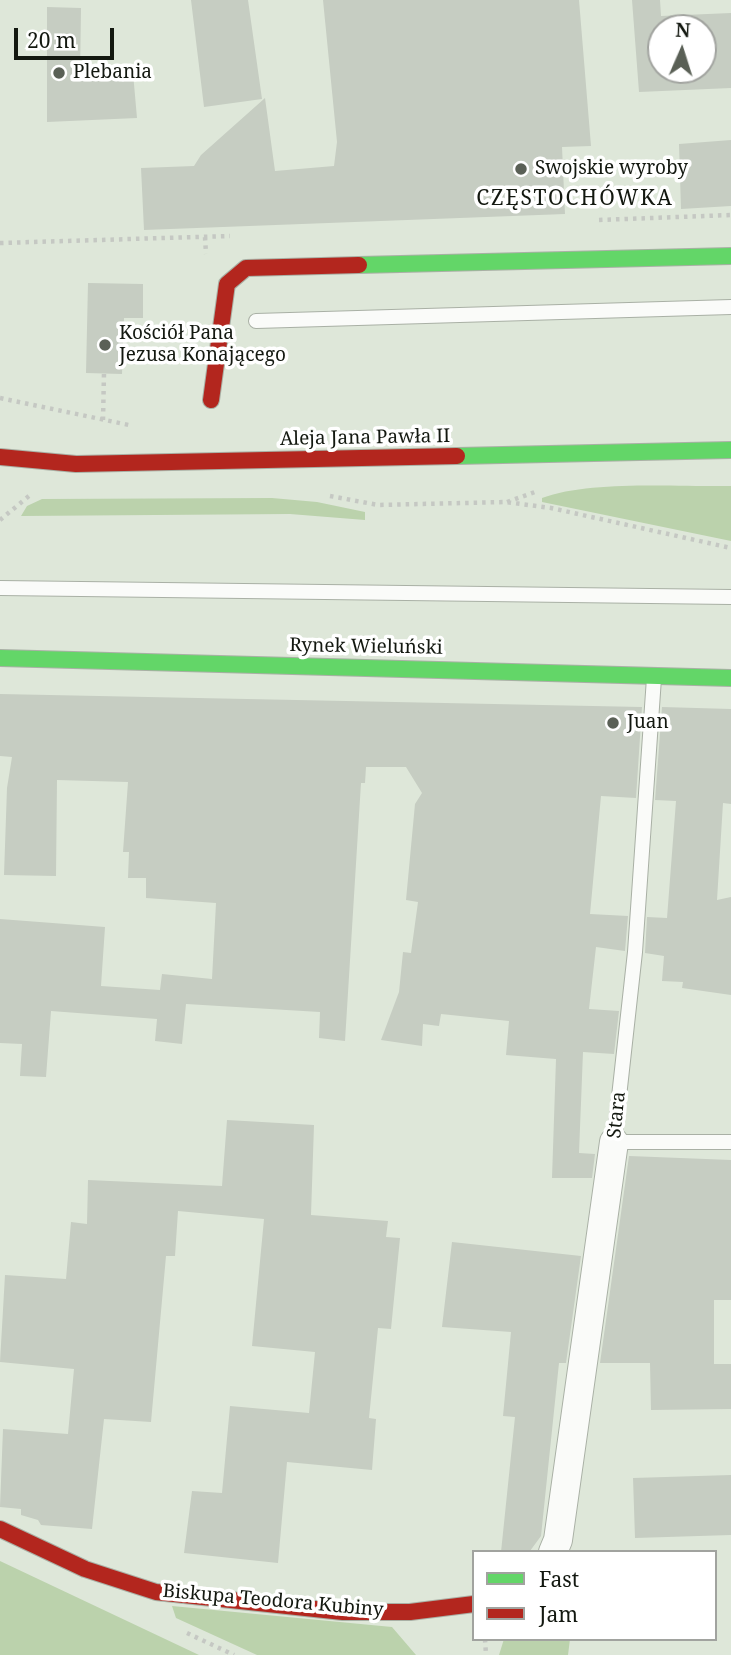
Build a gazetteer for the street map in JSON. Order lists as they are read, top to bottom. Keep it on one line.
{"streets":{"street":["Aleja Jana Pawła II","Rynek Wieluński","Stara","Biskupa Teodora Kubiny"]},"crossings":[["Rynek Wieluński","Stara"]],"districts":["CZĘSTOCHÓWKA"],"places":["Plebania","Swojskie wyroby","Kościół Pana Jezusa Konającego","Juan"],"legend":["Fast","Jam"],"scale_bar":"20 m","north":"top"}
